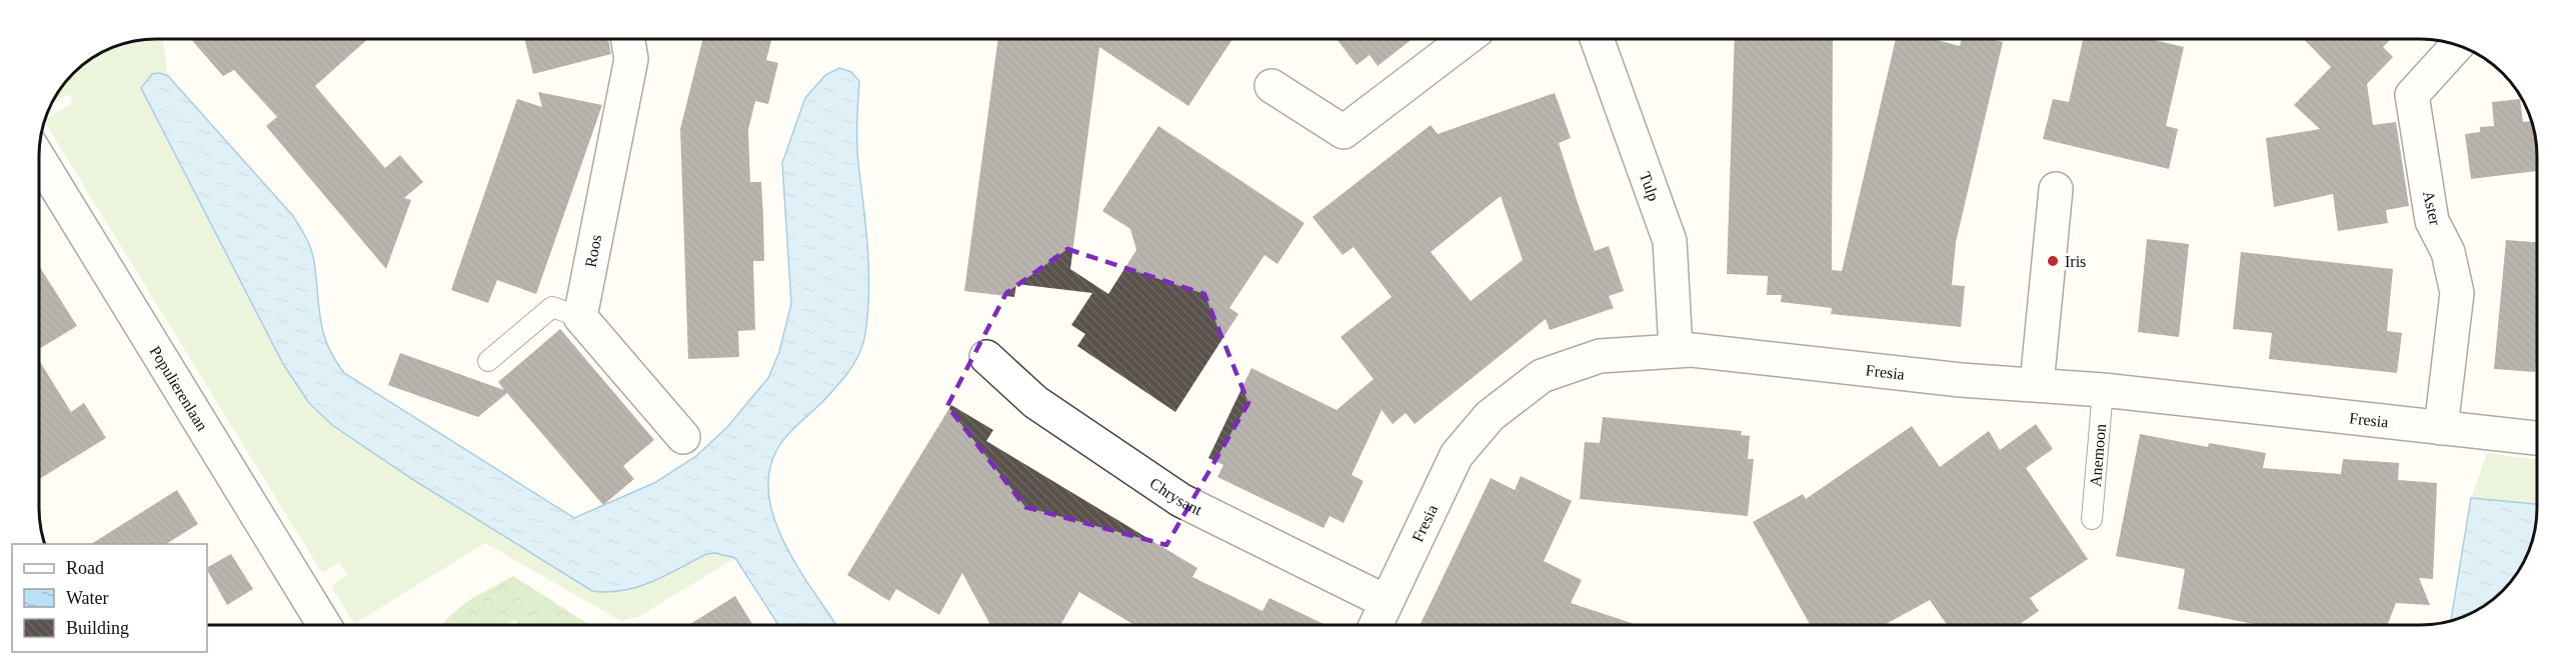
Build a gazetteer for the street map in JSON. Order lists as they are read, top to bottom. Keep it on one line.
{"streets":{"street":["Tulp","Aster","Roos","Fresia","Populierenlaan","Chrysant"],"lane":["Anemoon"]},"crossings":[["Tulp","Fresia"],["Aster","Fresia"],["Fresia","Anemoon"],["Fresia","Chrysant"]],"places":["Iris"],"legend":["Road","Water","Building"]}
